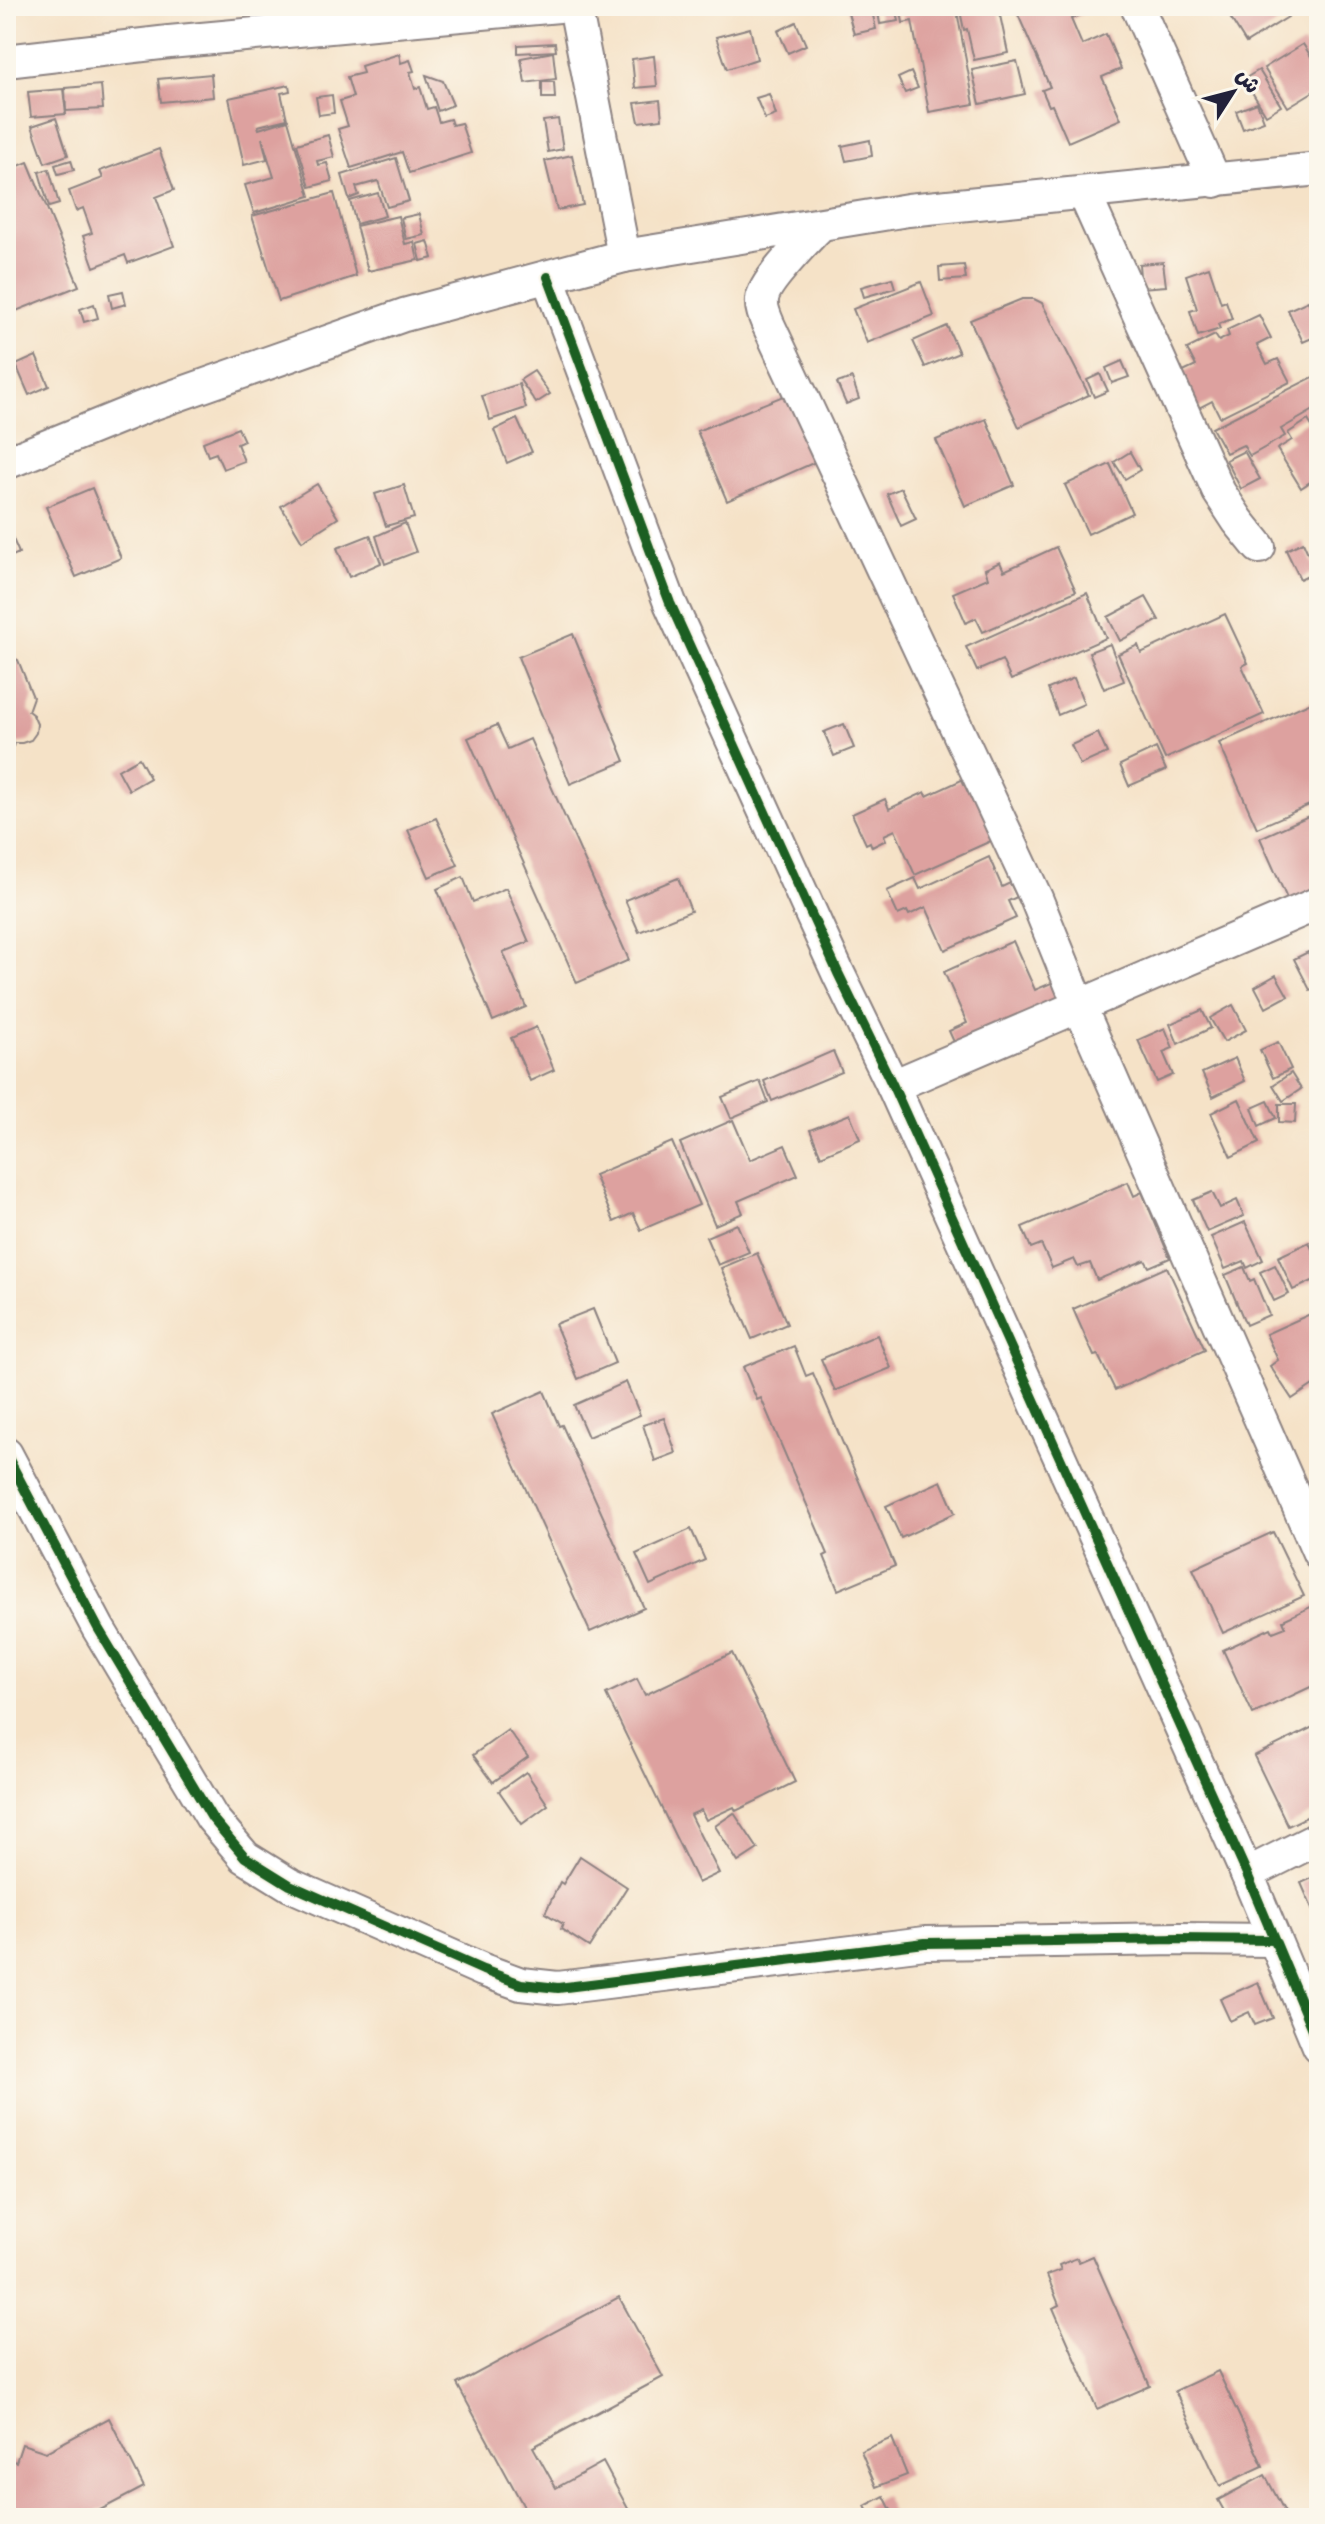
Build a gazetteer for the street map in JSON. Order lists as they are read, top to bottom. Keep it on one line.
{"north":"top right"}
